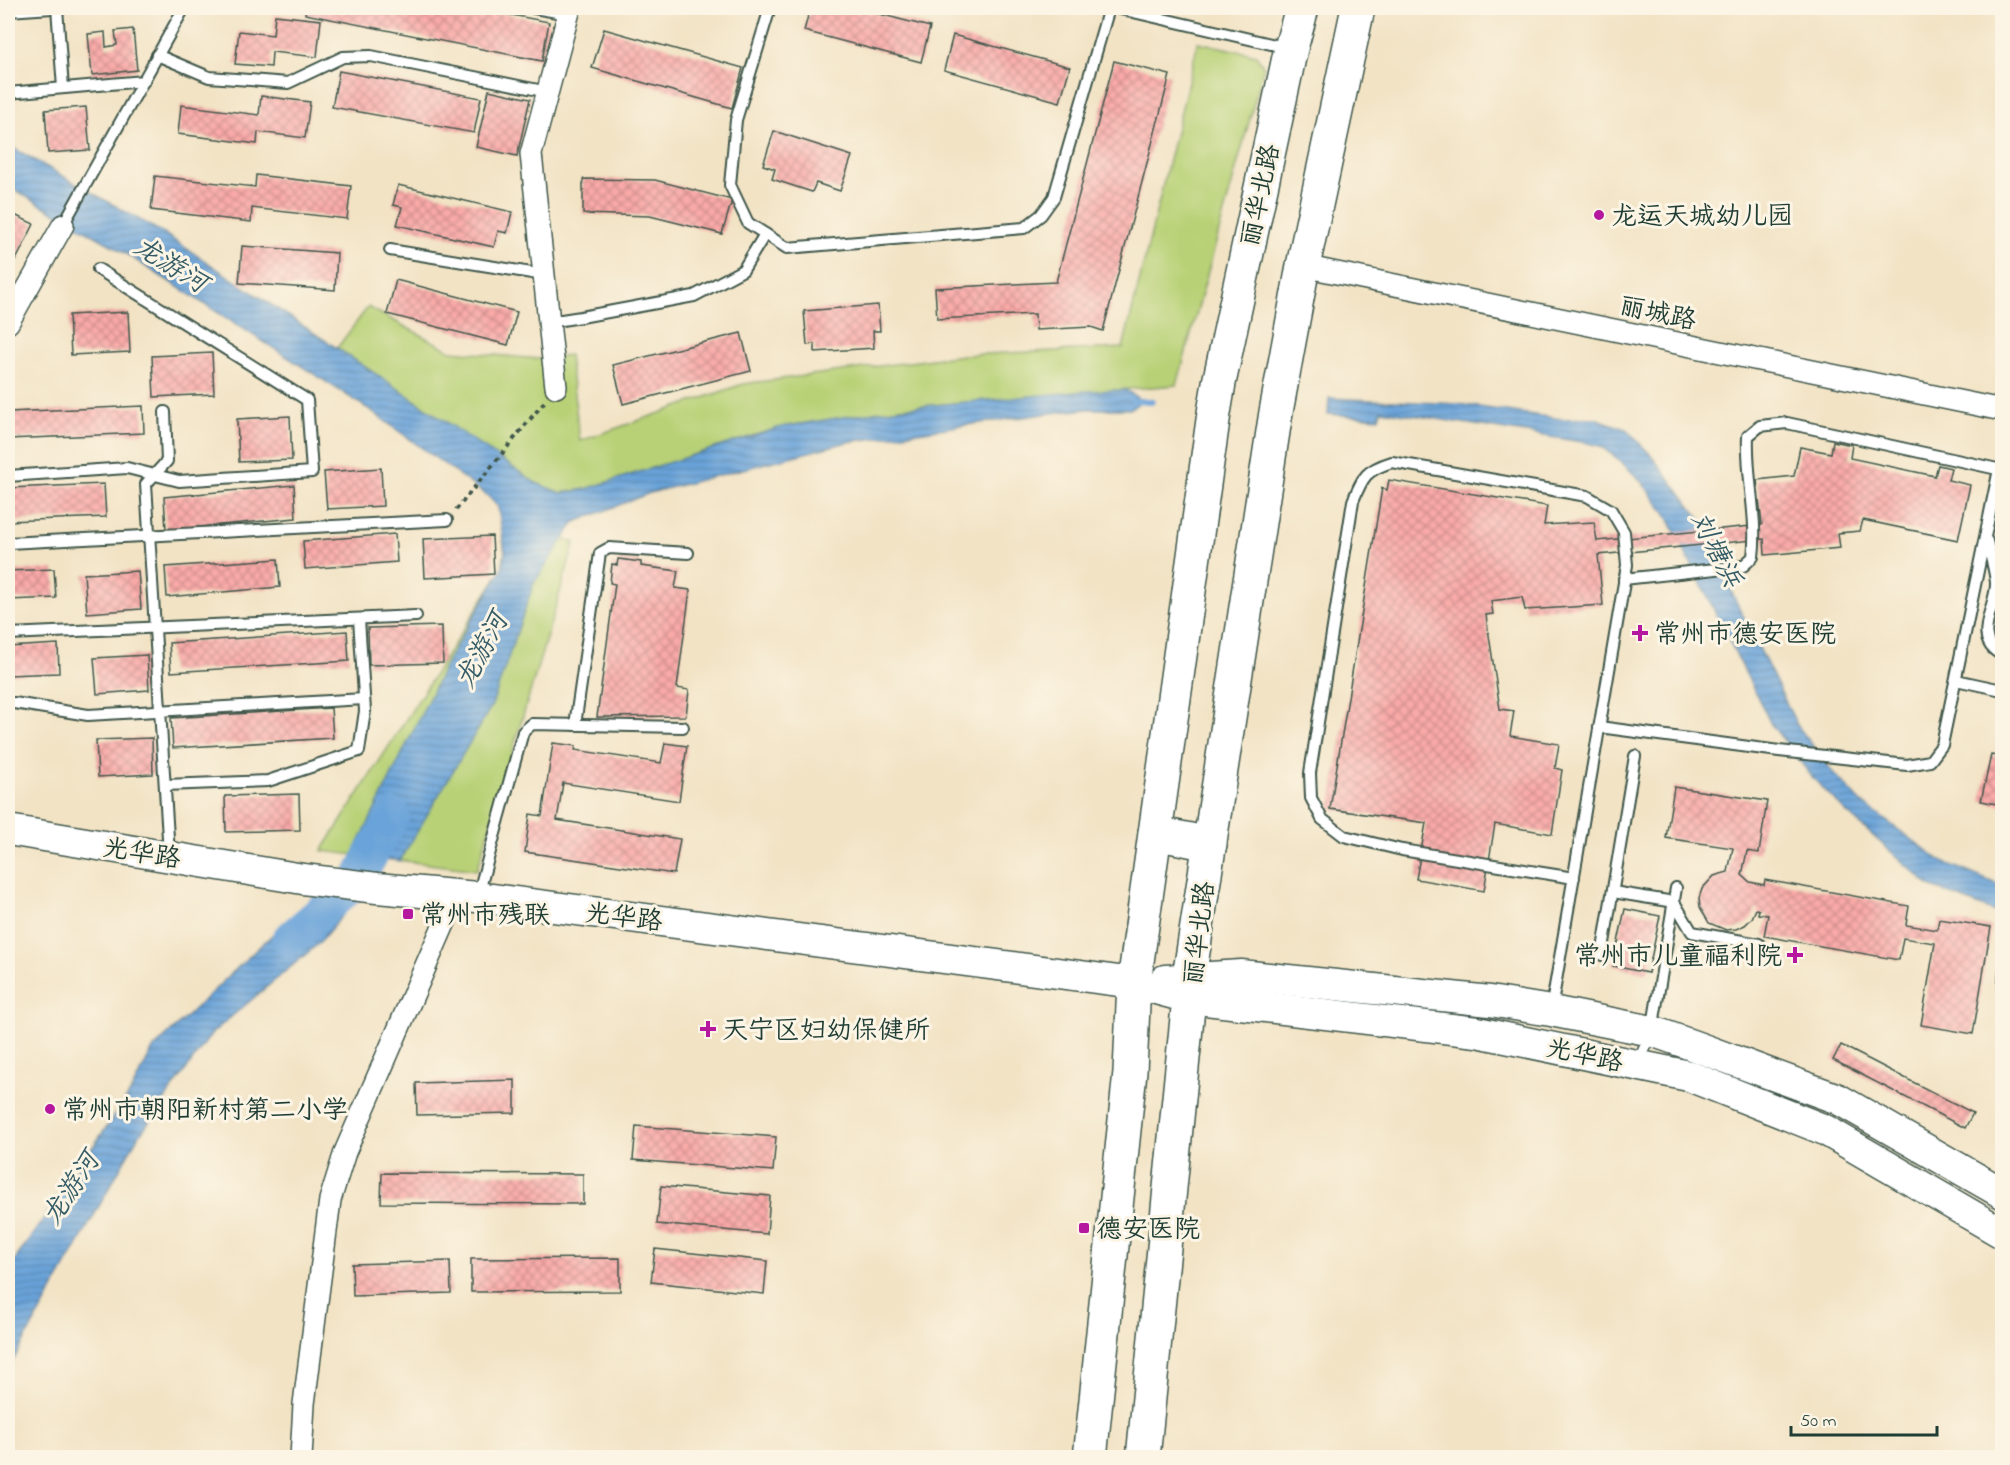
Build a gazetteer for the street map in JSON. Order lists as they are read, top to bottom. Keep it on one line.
{"streets":{"main road":["丽华北路","光华路"],"street":["丽城路"]},"crossings":[["丽华北路","丽城路"],["丽华北路","光华路"]],"water":["龙游河","刘塘浜"],"places":{"other":["龙运天城幼儿园","常州市朝阳新村第二小学"],"health":["常州市德安医院","常州市儿童福利院","天宁区妇幼保健所"],"transit":["常州市残联","德安医院"]},"scale_bar":"50 m"}
